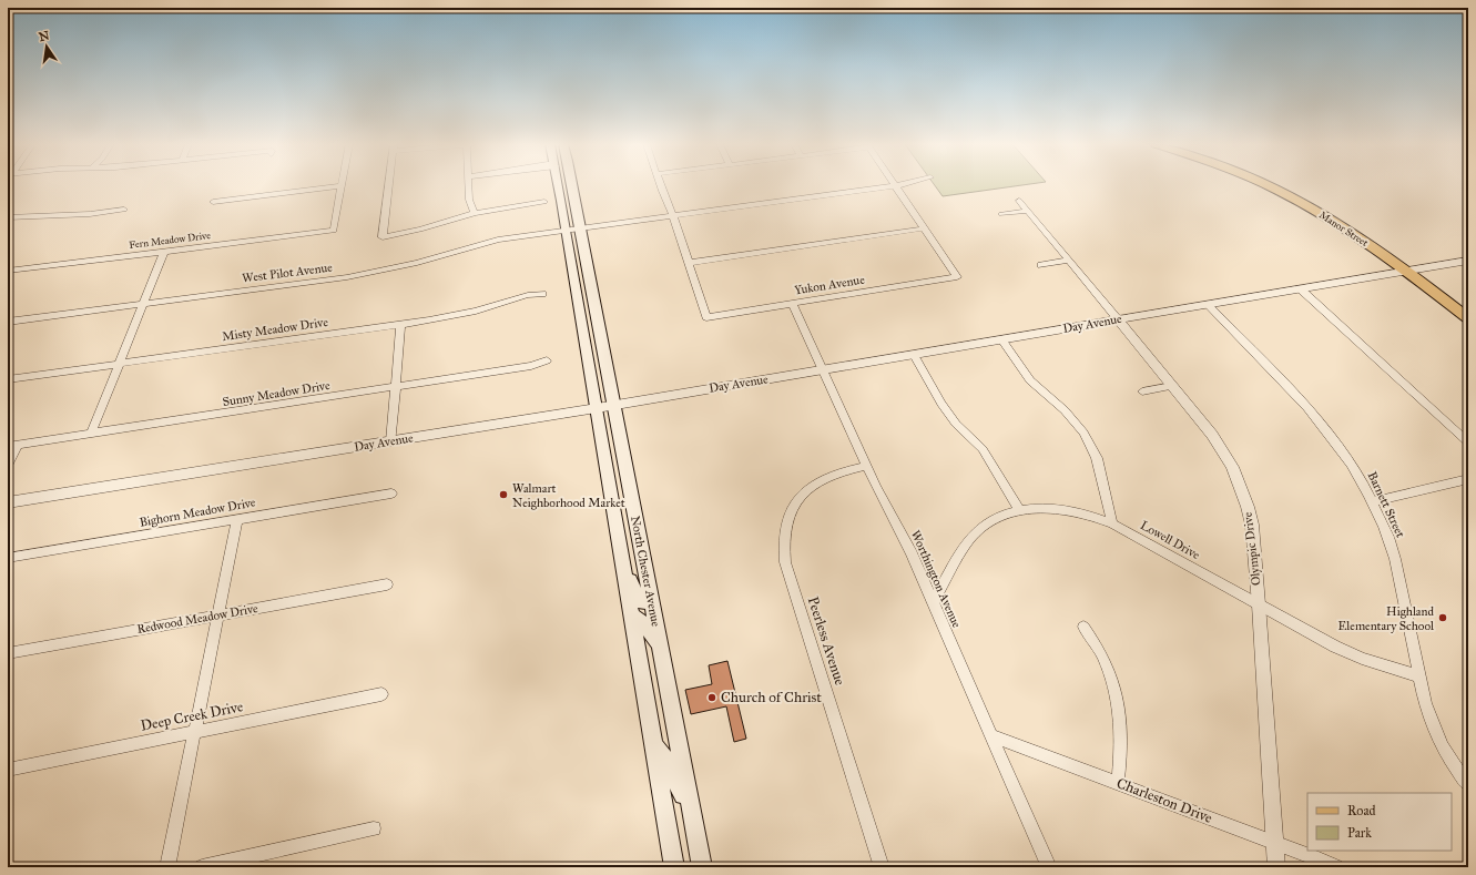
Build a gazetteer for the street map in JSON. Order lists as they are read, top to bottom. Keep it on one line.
{"streets":{"main road":["Manor Street","North Chester Avenue"],"street":["Fern Meadow Drive","West Pilot Avenue","Yukon Avenue","Day Avenue","Misty Meadow Drive","Sunny Meadow Drive","Barnett Street","Bighorn Meadow Drive","Lowell Drive","Olympic Drive","Worthington Avenue","Redwood Meadow Drive","Peerless Avenue","Deep Creek Drive","Charleston Drive"]},"crossings":[["Manor Street","Day Avenue"],["West Pilot Avenue","North Chester Avenue"],["Yukon Avenue","Worthington Avenue"],["Day Avenue","Barnett Street"],["Day Avenue","Olympic Drive"],["Day Avenue","North Chester Avenue"],["Day Avenue","Worthington Avenue"],["Barnett Street","Lowell Drive"],["Lowell Drive","Olympic Drive"],["Lowell Drive","Worthington Avenue"],["Olympic Drive","Charleston Drive"],["Worthington Avenue","Peerless Avenue"],["Worthington Avenue","Charleston Drive"]],"places":["Walmart Neighborhood Market","Highland Elementary School","Church of Christ"],"legend":["Road","Park"],"north":"top"}
